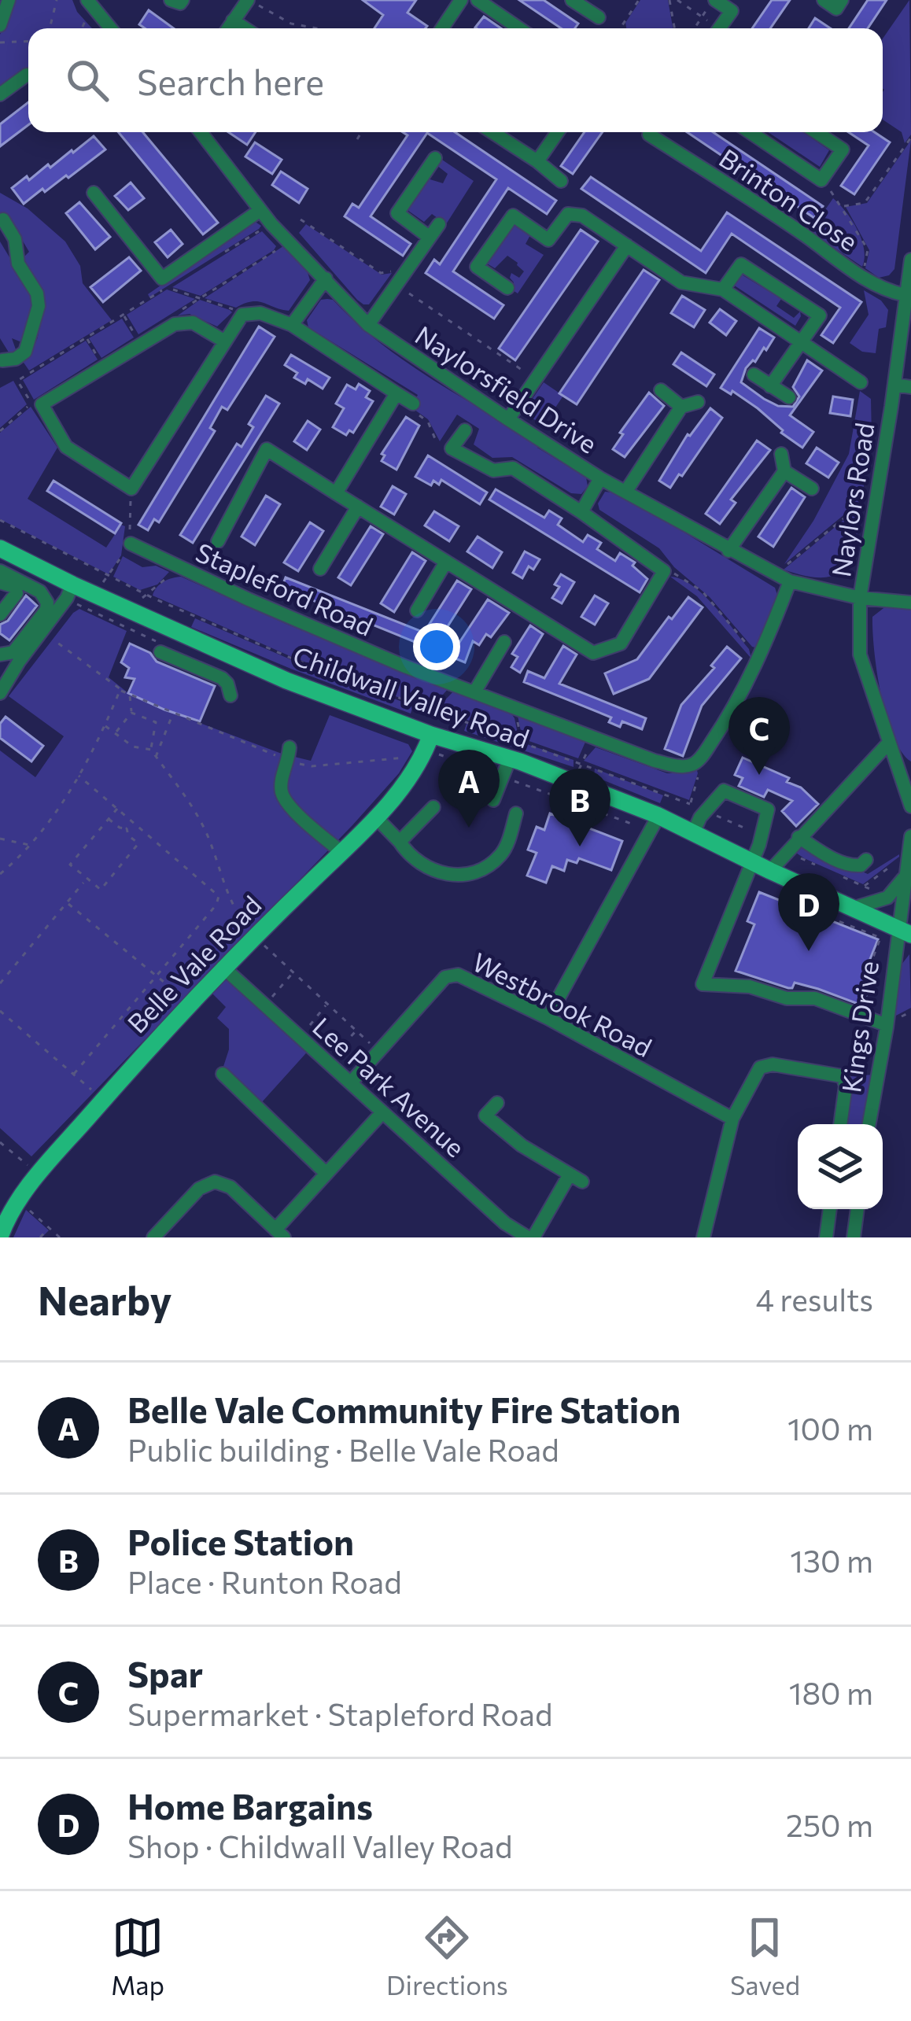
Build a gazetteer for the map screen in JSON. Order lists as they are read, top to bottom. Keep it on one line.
{"streets":{"main road":["Childwall Valley Road","Belle Vale Road"],"street":["Brinton Close","Naylorsfield Drive","Naylors Road","Stapleford Road","Westbrook Road","Kings Drive","Lee Park Avenue"]},"crossings":[["Brinton Close","Naylors Road"],["Naylorsfield Drive","Naylors Road"],["Naylorsfield Drive","Stapleford Road"],["Childwall Valley Road","Belle Vale Road"],["Childwall Valley Road","Kings Drive"],["Belle Vale Road","Lee Park Avenue"],["Westbrook Road","Lee Park Avenue"]],"page":{"search":"Search here","pins":["C","A","B","D"],"heading":["Nearby","4 results"],"list":[{"mark":"A","name":"Belle Vale Community Fire Station","note":"Public building · Belle Vale Road","value":"100 m"},{"mark":"B","name":"Police Station","note":"Place · Runton Road","value":"130 m"},{"mark":"C","name":"Spar","note":"Supermarket · Stapleford Road","value":"180 m"},{"mark":"D","name":"Home Bargains","note":"Shop · Childwall Valley Road","value":"250 m"}],"nav":["Map","Directions","Saved"]}}
